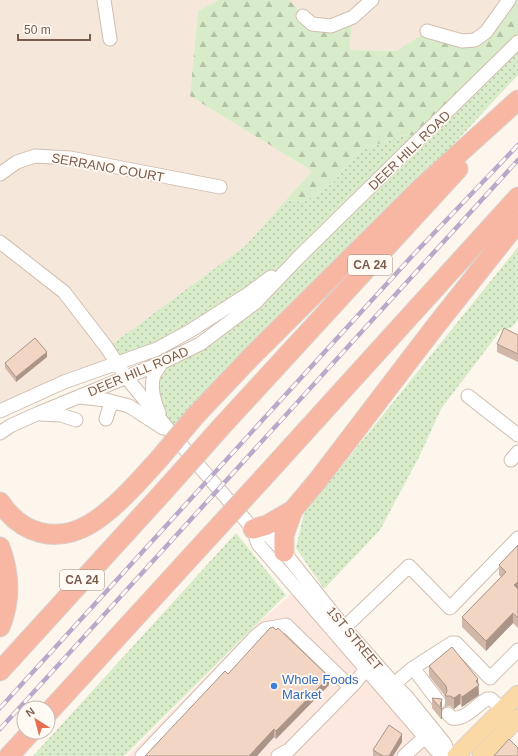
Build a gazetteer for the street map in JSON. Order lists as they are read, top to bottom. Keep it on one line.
{"streets":{"highway":["CA 24"],"street":["DEER HILL ROAD","SERRANO COURT","1ST STREET"]},"crossings":[["DEER HILL ROAD","1ST STREET"]],"places":["Whole Foods Market"],"scale_bar":"50 m","north":"top left"}
